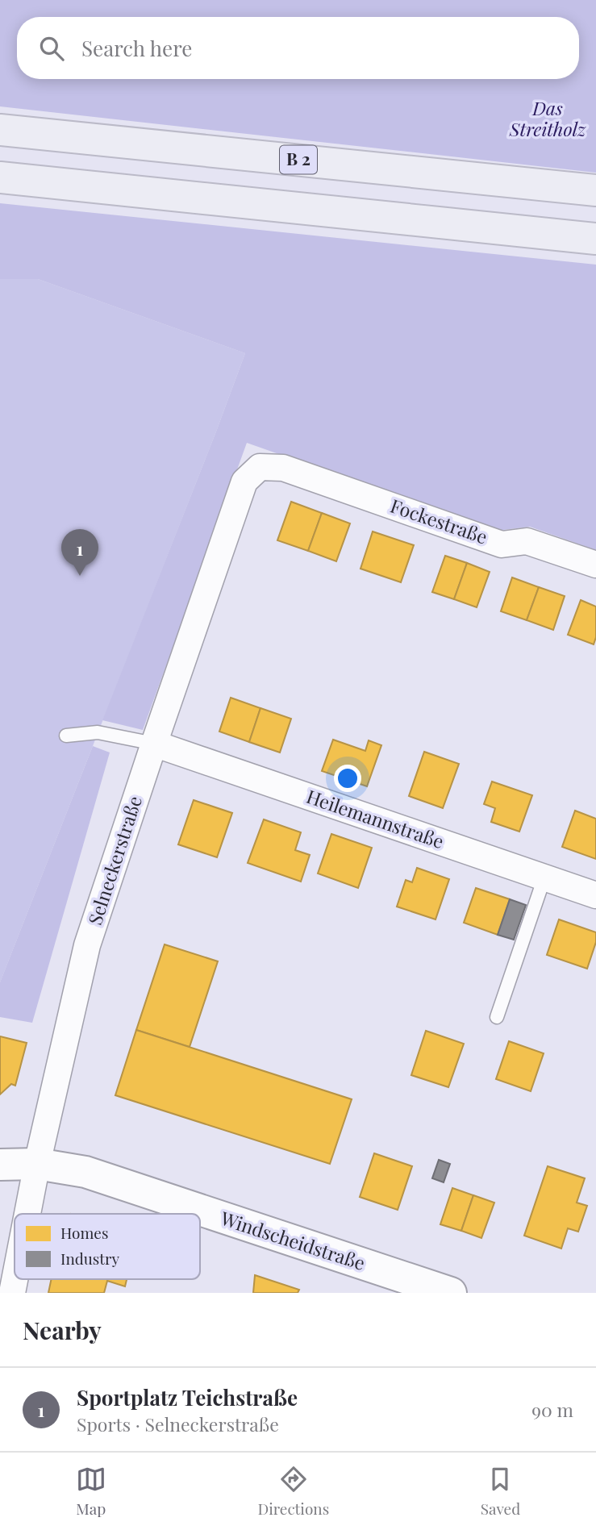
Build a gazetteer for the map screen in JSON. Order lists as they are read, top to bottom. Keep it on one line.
{"streets":{"highway":["B 2"],"street":["Fockestraße","Heilemannstraße","Selneckerstraße","Windscheidstraße"]},"crossings":[["Fockestraße","Selneckerstraße"],["Heilemannstraße","Selneckerstraße"],["Selneckerstraße","Windscheidstraße"]],"parks":["Das Streitholz"],"legend":["Homes","Industry"],"page":{"search":"Search here","pins":"1","heading":"Nearby","list":[{"mark":"1","name":"Sportplatz Teichstraße","note":"Sports · Selneckerstraße","value":"90 m"}],"nav":["Map","Directions","Saved"]}}
